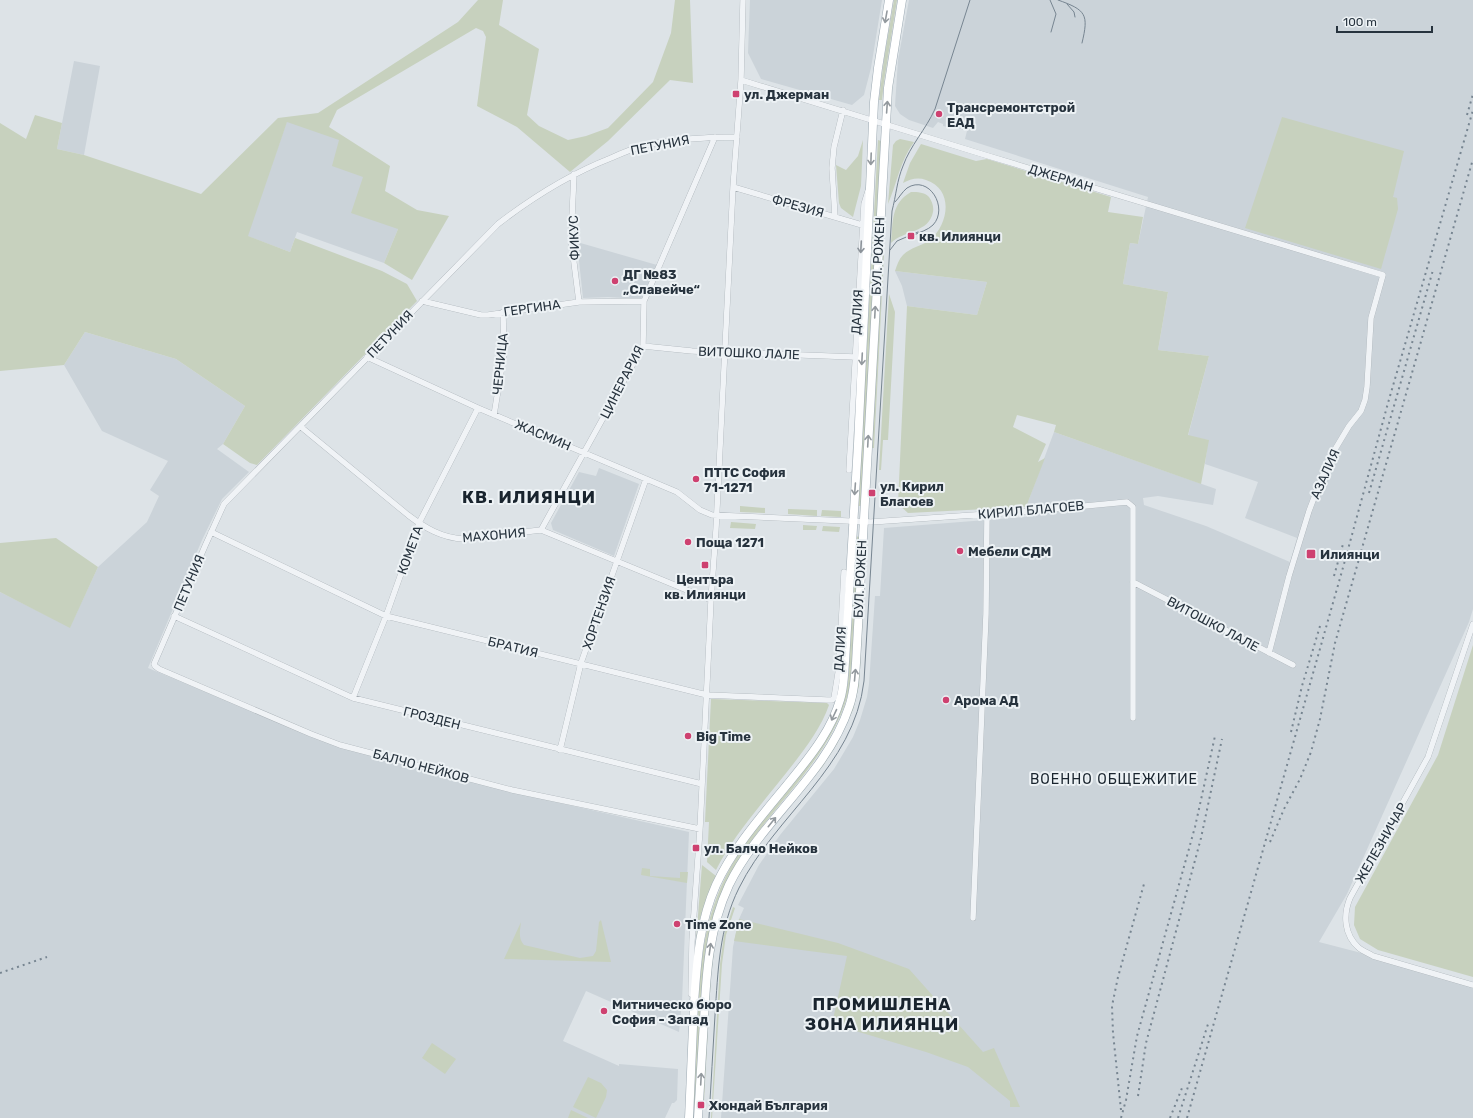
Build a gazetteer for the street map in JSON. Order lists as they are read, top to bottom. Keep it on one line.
{"streets":{"main road":["БУЛ. РОЖЕН"],"street":["ПЕТУНИЯ","ДЖЕРМАН","ФРЕЗИЯ","ФИКУС","ГЕРГИНА","ДАЛИЯ","ВИТОШКО ЛАЛЕ","ЧЕРНИЦА","ЦИНЕРАРИЯ","ЖАСМИН","АЗАЛИЯ","КИРИЛ БЛАГОЕВ","МАХОНИЯ","КОМЕТА","ХОРТЕНЗИЯ","БРАТИЯ","ГРОЗДЕН","БАЛЧО НЕЙКОВ","ЖЕЛЕЗНИЧАР"]},"crossings":[["ПЕТУНИЯ","ФИКУС"],["ПЕТУНИЯ","БУЛ. РОЖЕН"],["ПЕТУНИЯ","ГЕРГИНА"],["ПЕТУНИЯ","ЦИНЕРАРИЯ"],["ПЕТУНИЯ","ЖАСМИН"],["ПЕТУНИЯ","МАХОНИЯ"],["ПЕТУНИЯ","БРАТИЯ"],["ПЕТУНИЯ","ГРОЗДЕН"],["ПЕТУНИЯ","БАЛЧО НЕЙКОВ"],["ДЖЕРМАН","БУЛ. РОЖЕН"],["ДЖЕРМАН","АЗАЛИЯ"],["ФРЕЗИЯ","БУЛ. РОЖЕН"],["ФРЕЗИЯ","ДАЛИЯ"],["ФИКУС","ГЕРГИНА"],["БУЛ. РОЖЕН","ДАЛИЯ"],["БУЛ. РОЖЕН","ВИТОШКО ЛАЛЕ"],["БУЛ. РОЖЕН","ЖАСМИН"],["БУЛ. РОЖЕН","КИРИЛ БЛАГОЕВ"],["БУЛ. РОЖЕН","МАХОНИЯ"],["БУЛ. РОЖЕН","БРАТИЯ"],["БУЛ. РОЖЕН","ГРОЗДЕН"],["БУЛ. РОЖЕН","БАЛЧО НЕЙКОВ"],["ГЕРГИНА","ЧЕРНИЦА"],["ГЕРГИНА","ЦИНЕРАРИЯ"],["ДАЛИЯ","ВИТОШКО ЛАЛЕ"],["ДАЛИЯ","БРАТИЯ"],["ВИТОШКО ЛАЛЕ","ЦИНЕРАРИЯ"],["ВИТОШКО ЛАЛЕ","АЗАЛИЯ"],["ВИТОШКО ЛАЛЕ","КИРИЛ БЛАГОЕВ"],["ЧЕРНИЦА","ЖАСМИН"],["ЦИНЕРАРИЯ","ЖАСМИН"],["ЦИНЕРАРИЯ","МАХОНИЯ"],["ЖАСМИН","КИРИЛ БЛАГОЕВ"],["ЖАСМИН","КОМЕТА"],["ЖАСМИН","ХОРТЕНЗИЯ"],["МАХОНИЯ","КОМЕТА"],["МАХОНИЯ","ХОРТЕНЗИЯ"],["КОМЕТА","БРАТИЯ"],["КОМЕТА","ГРОЗДЕН"],["ХОРТЕНЗИЯ","БРАТИЯ"],["ХОРТЕНЗИЯ","ГРОЗДЕН"]],"districts":["КВ. ИЛИЯНЦИ","ВОЕННО ОБЩЕЖИТИЕ","ПРОМИШЛЕНА ЗОНА ИЛИЯНЦИ"],"places":{"transit":["ул. Джерман","кв. Илиянци","ул. Кирил Благоев","Илиянци","Центъра кв. Илиянци","ул. Балчо Нейков","Хюндай България"],"other":["Трансремонтстрой ЕАД","ДГ №83 „Славейче“","ПТТС София 71-1271","Поща 1271","Мебели СДМ","Арома АД","Big Time","Time Zone","Митническо бюро София - Запад"]},"scale_bar":"100 m"}
